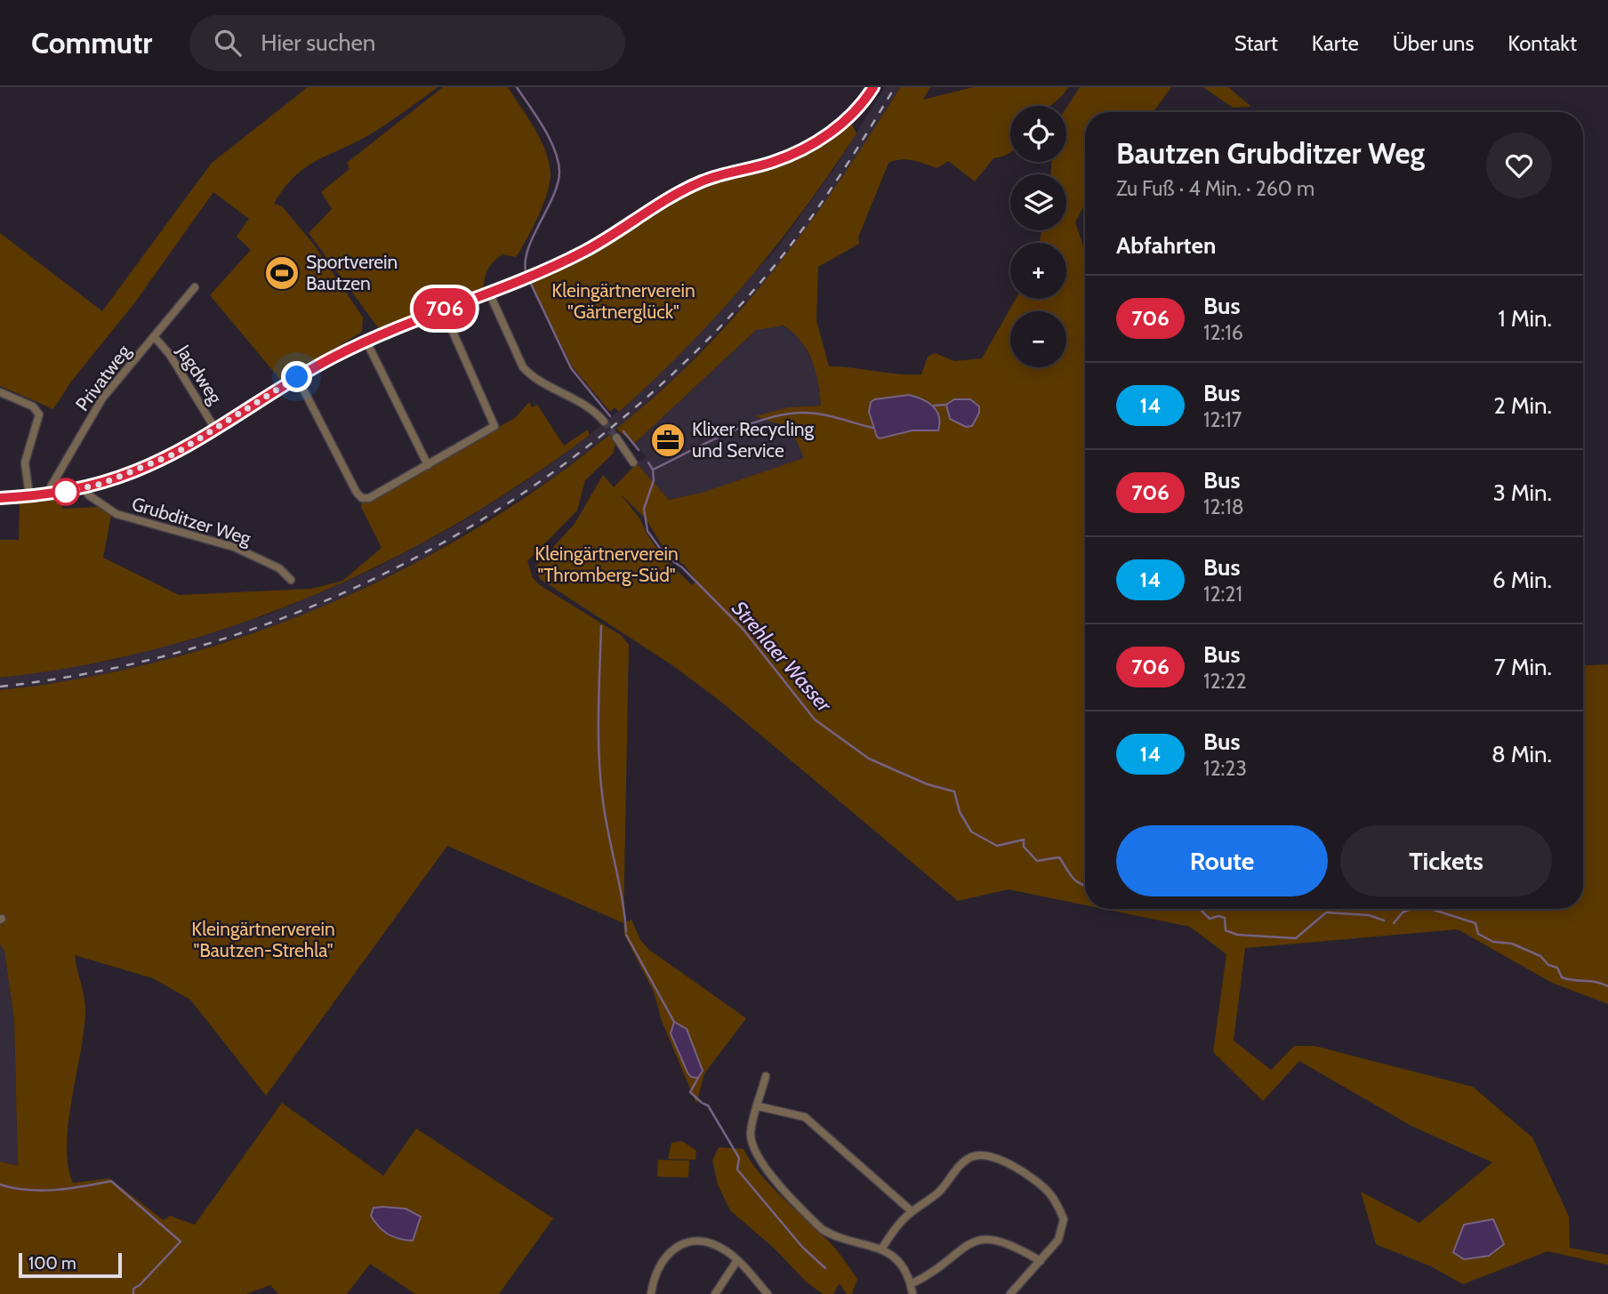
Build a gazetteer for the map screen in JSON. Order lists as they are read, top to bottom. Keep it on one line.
{"streets":{"street":["Jagdweg","Privatweg","Grubditzer Weg"]},"crossings":[["Jagdweg","Privatweg"]],"water":["Strehlaer Wasser"],"parks":["Kleingärtnerverein \"Gärtnerglück\"","Kleingärtnerverein \"Thromberg-Süd\"","Kleingärtnerverein \"Bautzen-Strehla\""],"places":{"sports":["Sportverein Bautzen"],"office":["Klixer Recycling und Service"]},"lines":["bus line 706"],"scale_bar":"100 m","page":{"header":"Commutr","search":"Hier suchen","nav":["Start","Karte","Über uns","Kontakt"],"on_map":"706","map_buttons":["+","−"],"heading":[["Bautzen Grubditzer Weg","Zu Fuß · 4 Min. · 260 m"],"Abfahrten"],"list":[{"mark":"706","name":"Bus","note":"12:16","value":"1 Min."},{"mark":"14","name":"Bus","note":"12:17","value":"2 Min."},{"mark":"706","name":"Bus","note":"12:18","value":"3 Min."},{"mark":"14","name":"Bus","note":"12:21","value":"6 Min."},{"mark":"706","name":"Bus","note":"12:22","value":"7 Min."},{"mark":"14","name":"Bus","note":"12:23","value":"8 Min."}],"buttons":["Route","Tickets"],"scale":"100 m"}}
